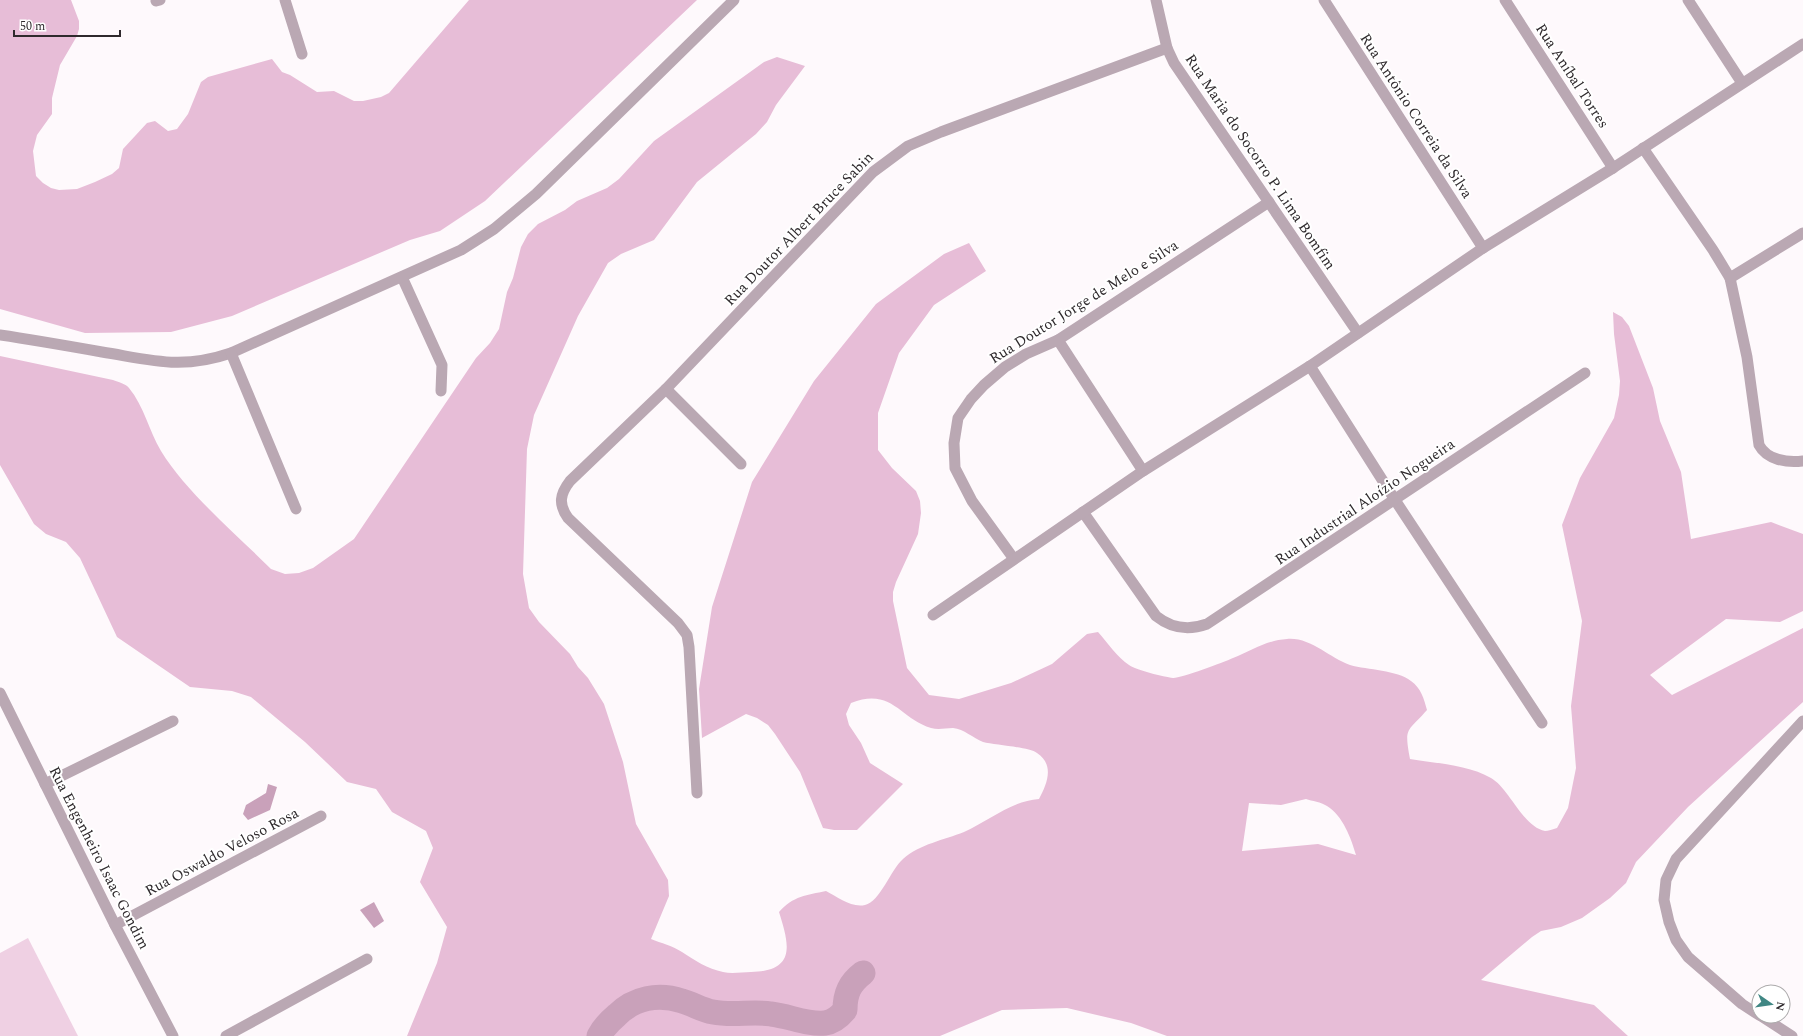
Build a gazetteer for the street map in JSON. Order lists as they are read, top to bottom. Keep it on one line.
{"streets":{"street":["Rua Aníbal Torres","Rua Antônio Correia da Silva","Rua Maria do Socorro P. Lima Bomfim","Rua Doutor Albert Bruce Sabin","Rua Doutor Jorge de Melo e Silva","Rua Industrial Aloízio Nogueira","Rua Oswaldo Veloso Rosa","Rua Engenheiro Isaac Gondim"]},"crossings":[["Rua Maria do Socorro P. Lima Bomfim","Rua Doutor Albert Bruce Sabin"],["Rua Maria do Socorro P. Lima Bomfim","Rua Doutor Jorge de Melo e Silva"],["Rua Oswaldo Veloso Rosa","Rua Engenheiro Isaac Gondim"]],"scale_bar":"50 m","north":"right"}
